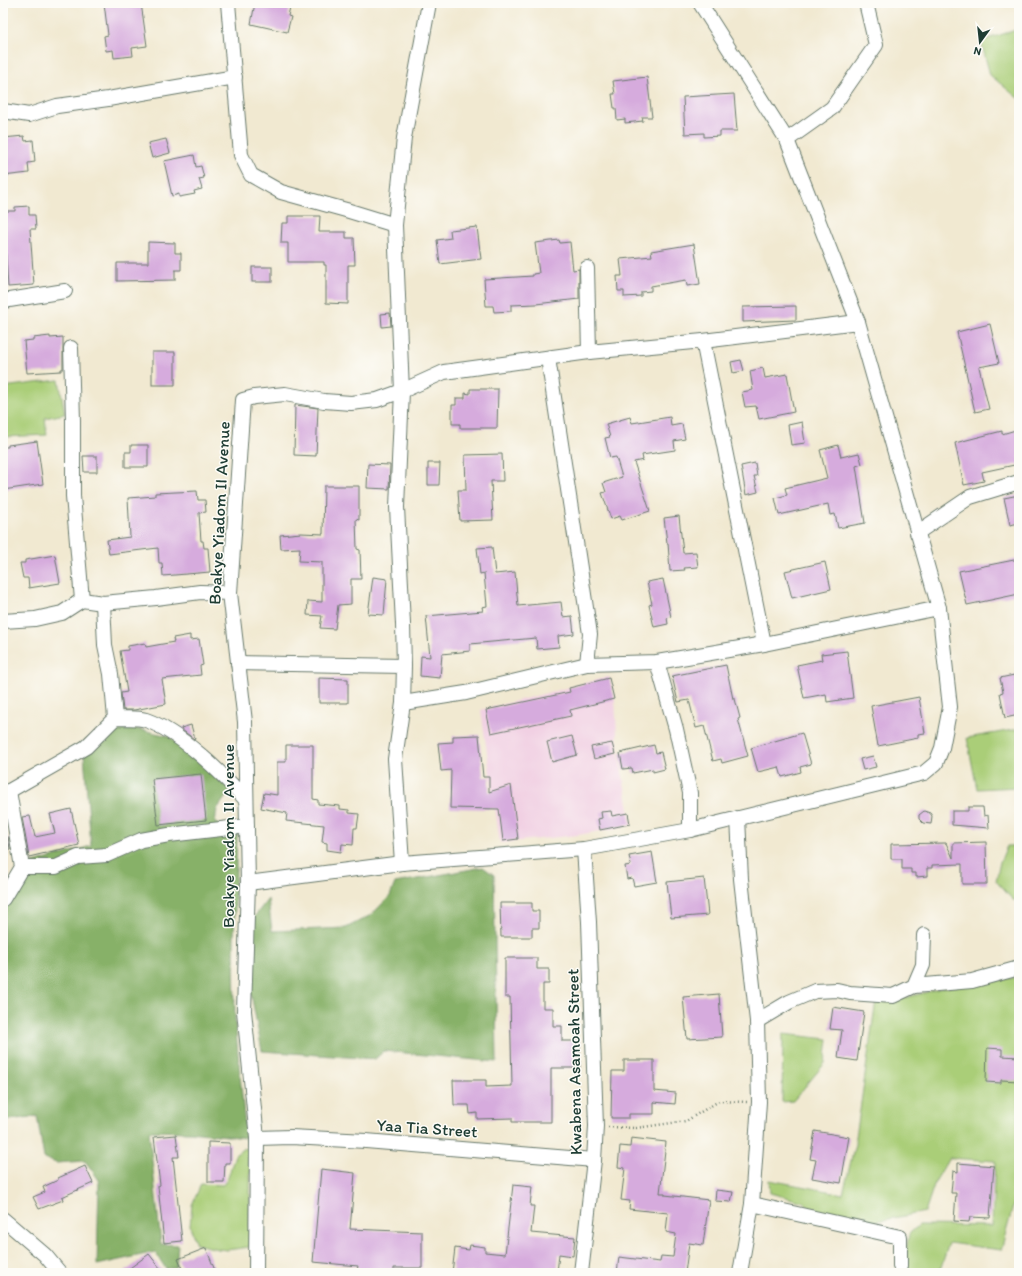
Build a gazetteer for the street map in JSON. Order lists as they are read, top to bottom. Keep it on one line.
{"streets":{"street":["Boakye Yiadom II Avenue","Kwabena Asamoah Street","Yaa Tia Street"]},"crossings":[["Boakye Yiadom II Avenue","Yaa Tia Street"],["Kwabena Asamoah Street","Yaa Tia Street"]],"north":"bottom"}
